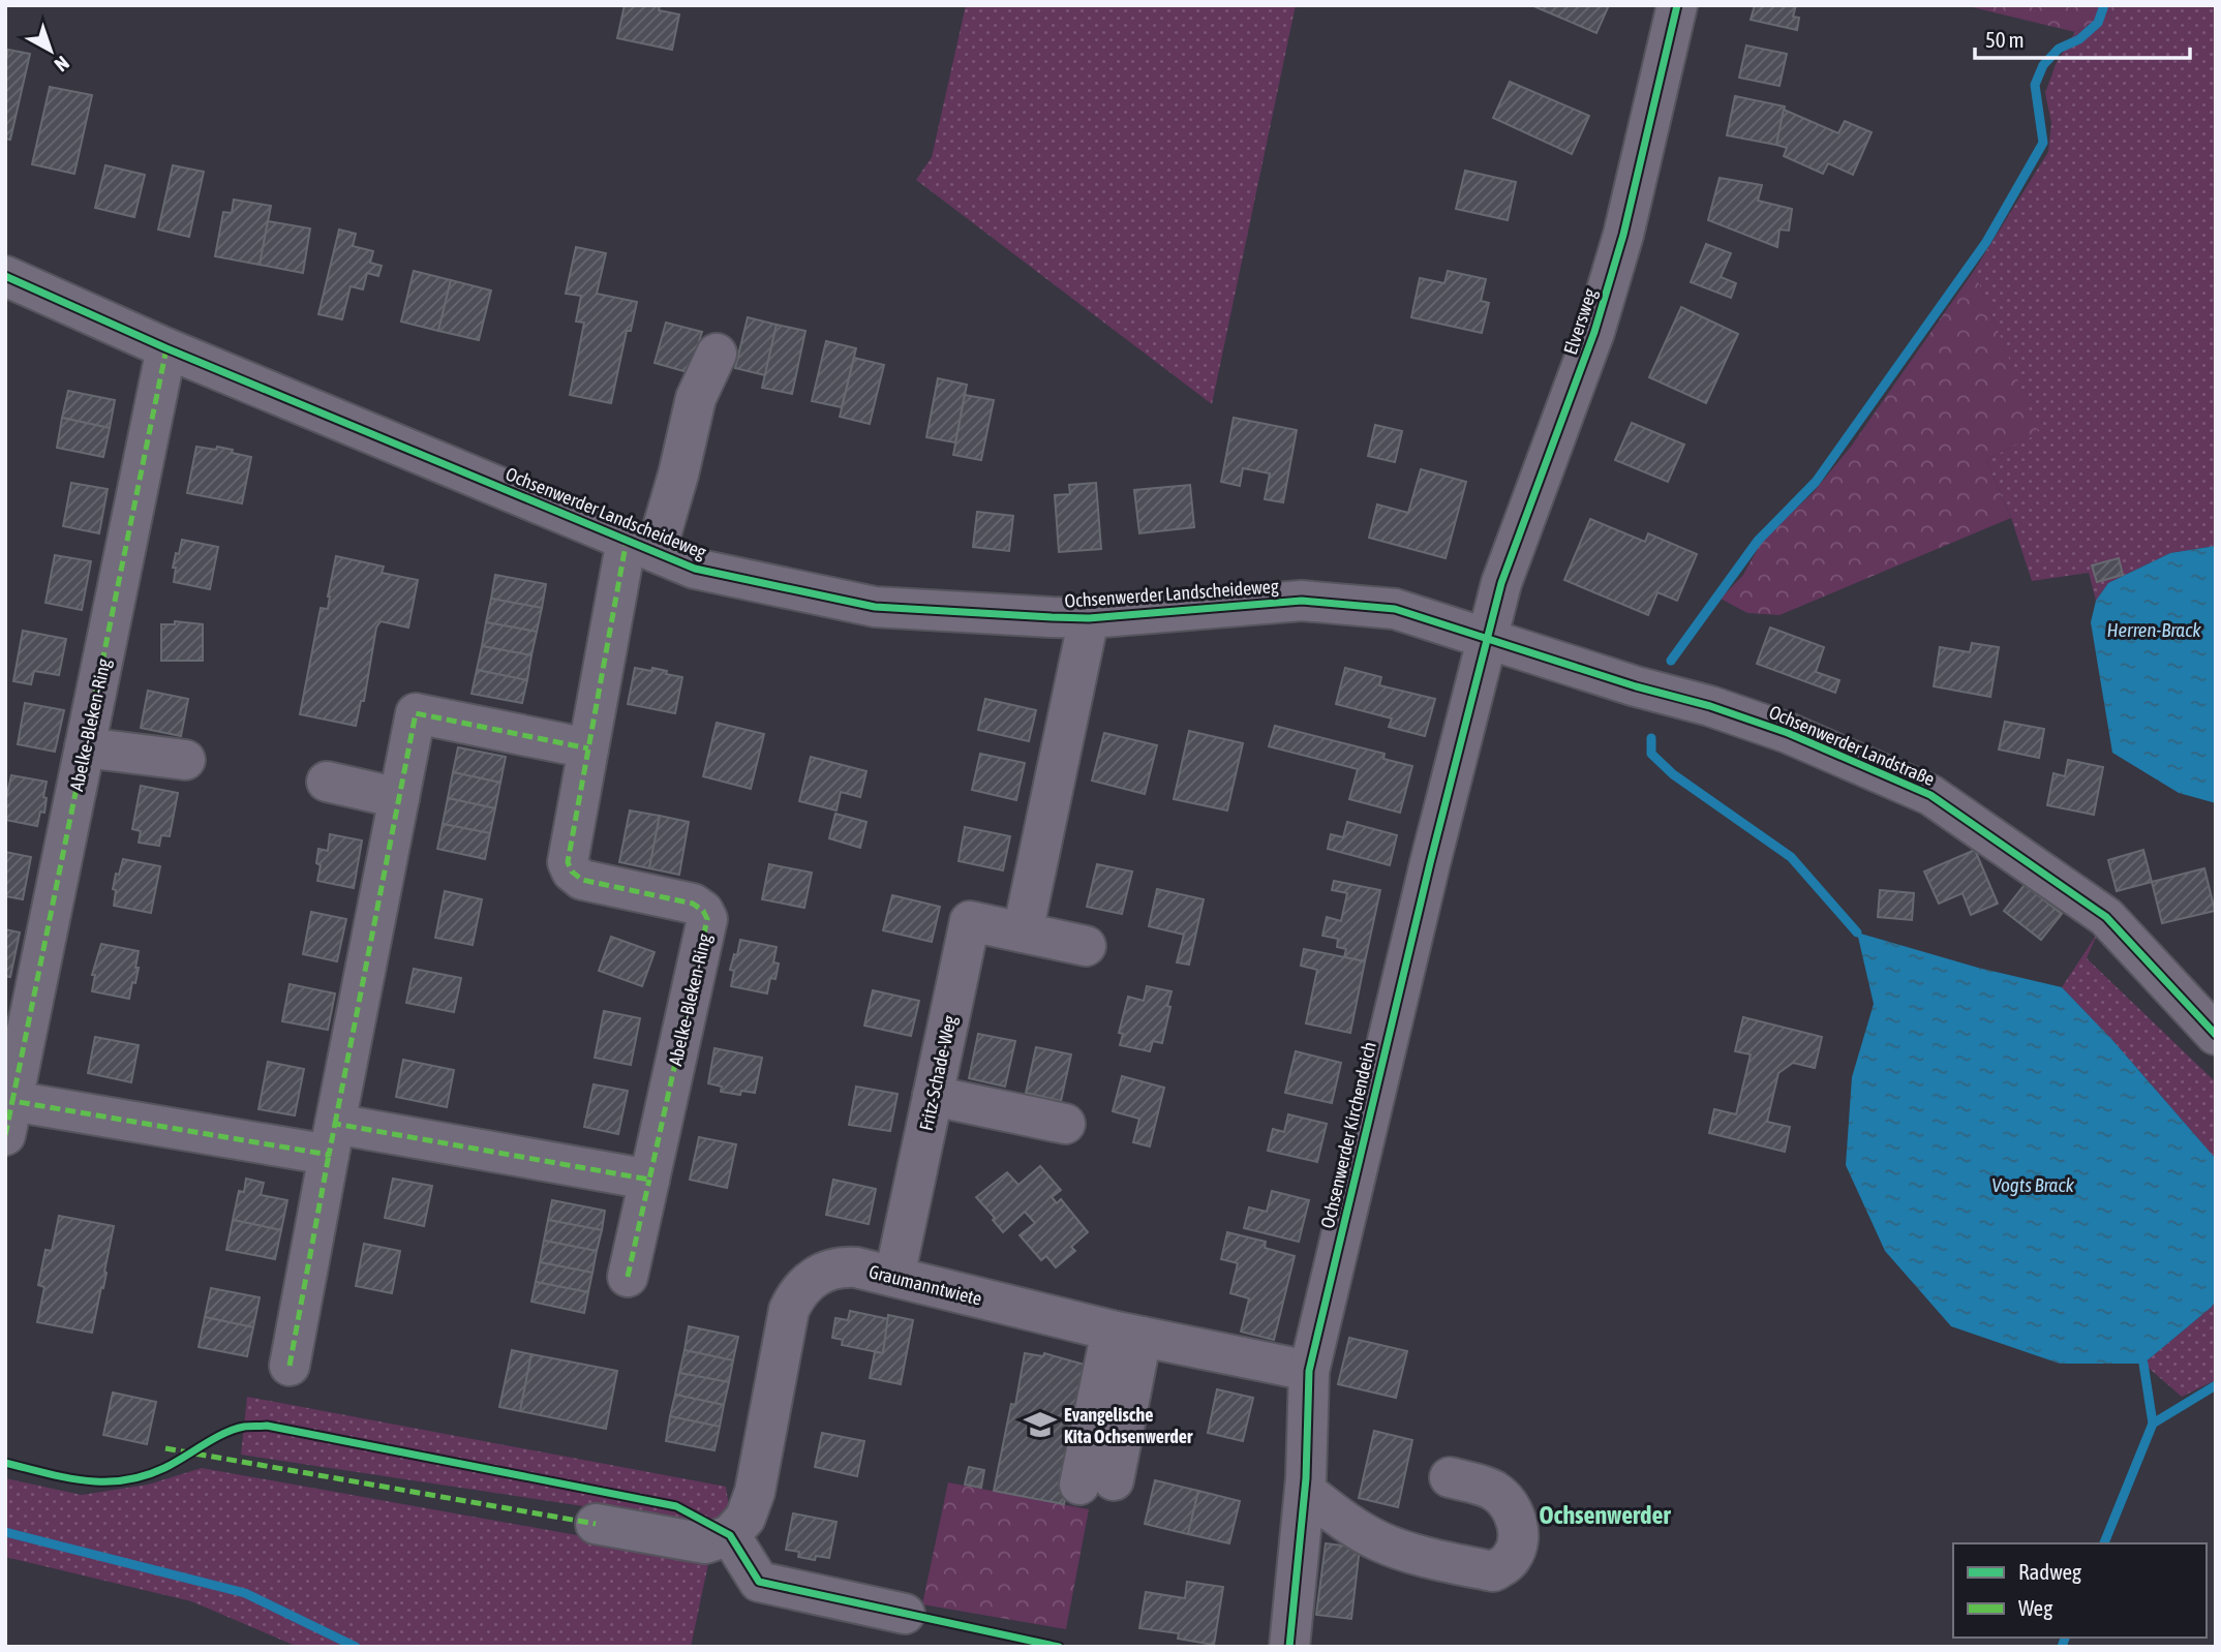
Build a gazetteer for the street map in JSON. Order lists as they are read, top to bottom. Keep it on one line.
{"streets":{"street":["Elversweg","Ochsenwerder Landscheideweg","Abelke-Bleken-Ring","Ochsenwerder Landstraße","Fritz-Schade-Weg","Ochsenwerder Kirchendeich","Graumanntwiete"]},"crossings":[["Elversweg","Ochsenwerder Landscheideweg"],["Elversweg","Ochsenwerder Landstraße"],["Elversweg","Ochsenwerder Kirchendeich"],["Ochsenwerder Landscheideweg","Abelke-Bleken-Ring"],["Ochsenwerder Landscheideweg","Ochsenwerder Landstraße"],["Ochsenwerder Landscheideweg","Ochsenwerder Kirchendeich"],["Ochsenwerder Landstraße","Ochsenwerder Kirchendeich"],["Fritz-Schade-Weg","Graumanntwiete"],["Ochsenwerder Kirchendeich","Graumanntwiete"]],"districts":["Ochsenwerder"],"water":["Herren-Brack","Vogts Brack"],"places":{"school or university":["Evangelische Kita Ochsenwerder"]},"legend":["Radweg","Weg"],"scale_bar":"50 m","north":"bottom right"}
